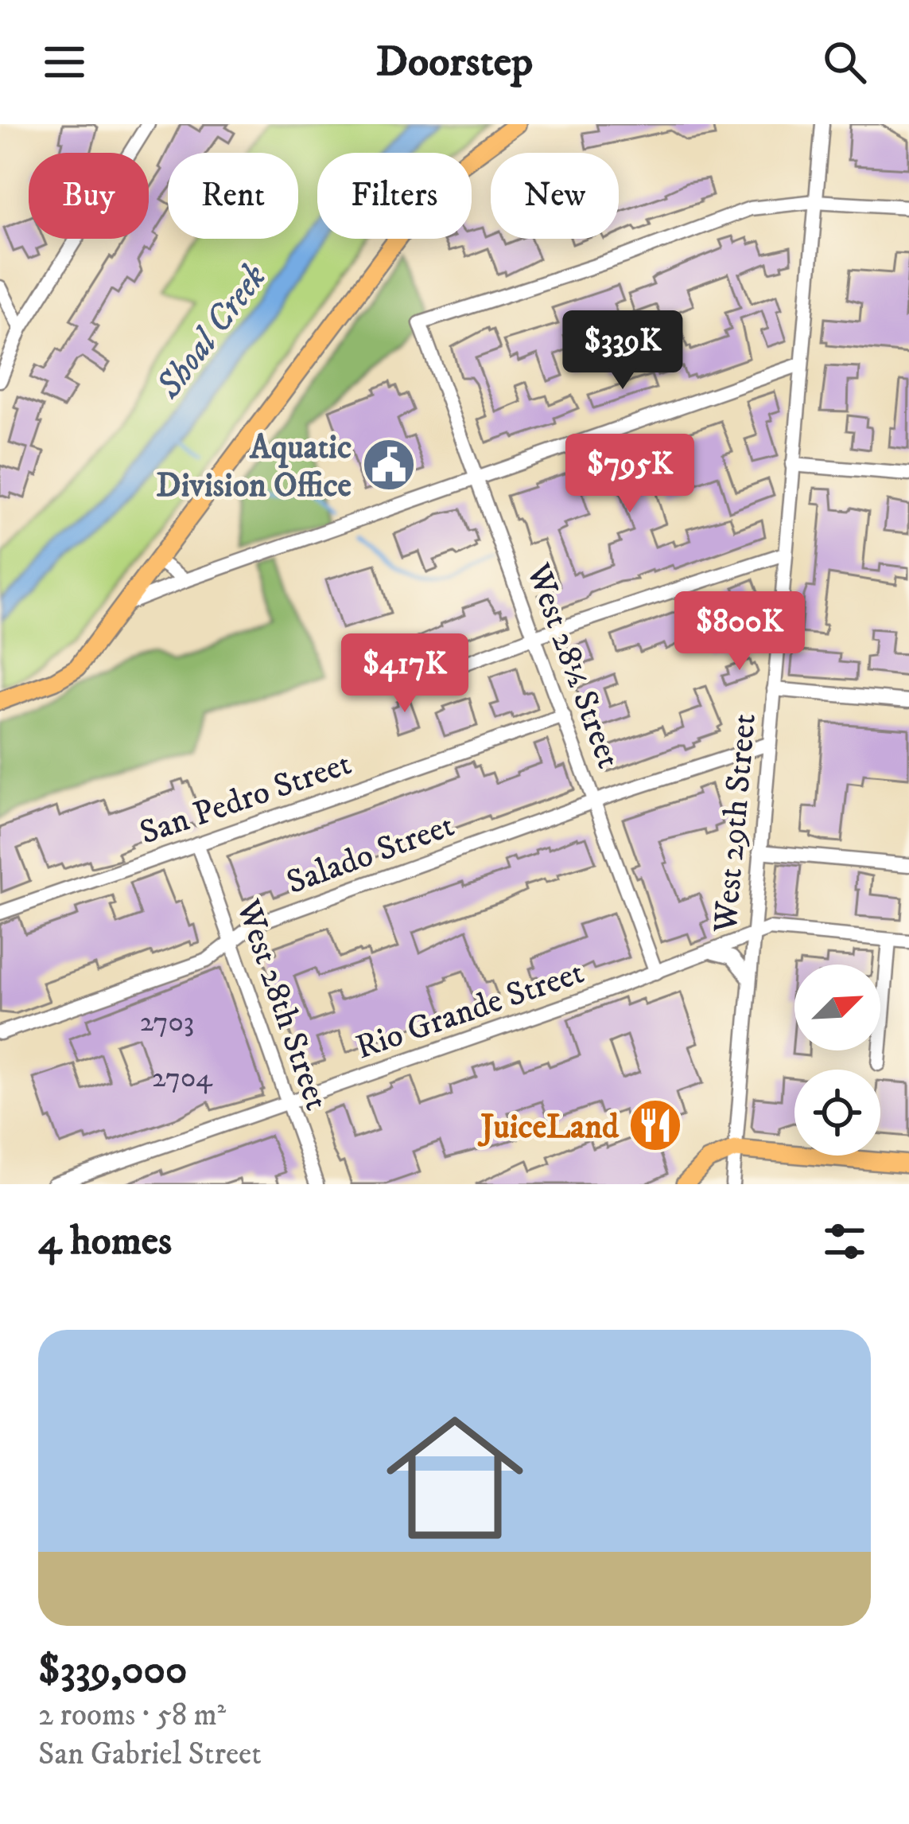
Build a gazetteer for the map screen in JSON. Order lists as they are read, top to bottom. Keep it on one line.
{"streets":{"street":["West 28½ Street","San Pedro Street","West 29th Street","Salado Street","West 28th Street","Rio Grande Street"]},"crossings":[["West 28½ Street","San Pedro Street"],["West 28½ Street","West 29th Street"],["West 28½ Street","Salado Street"],["West 28½ Street","Rio Grande Street"],["San Pedro Street","West 28th Street"],["West 29th Street","Salado Street"],["West 29th Street","Rio Grande Street"],["Salado Street","West 28th Street"],["West 28th Street","Rio Grande Street"]],"water":["Shoal Creek"],"places":{"public building":["Aquatic Division Office"],"restaurant":["JuiceLand"]},"house_numbers":["2703","2704"],"north":"top right","page":{"header":"Doorstep","chip":["Buy","Rent","Filters","New"],"price":["$339K","$795K","$800K","$417K"],"heading":"4 homes","list":[{"name":"$339,000","note":"2 rooms · 58 m² · San Gabriel Street"}]}}
